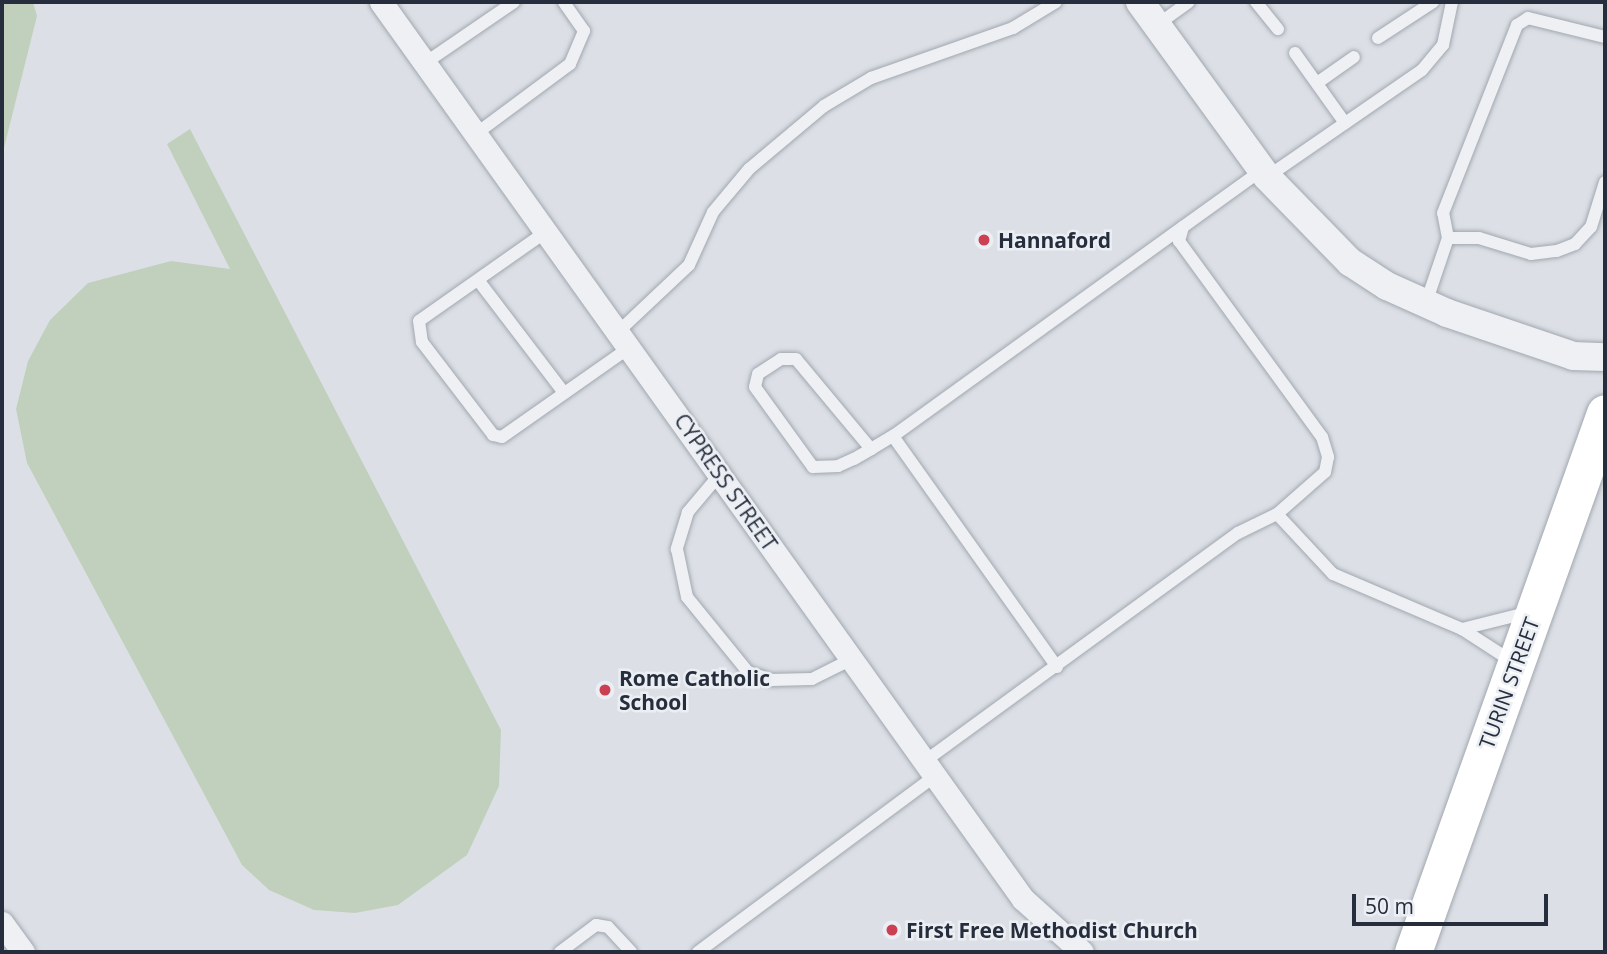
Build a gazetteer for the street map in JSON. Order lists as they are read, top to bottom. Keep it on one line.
{"streets":{"main road":["TURIN STREET"],"street":["CYPRESS STREET"]},"places":["Hannaford","Rome Catholic School","First Free Methodist Church"],"scale_bar":"50 m"}
